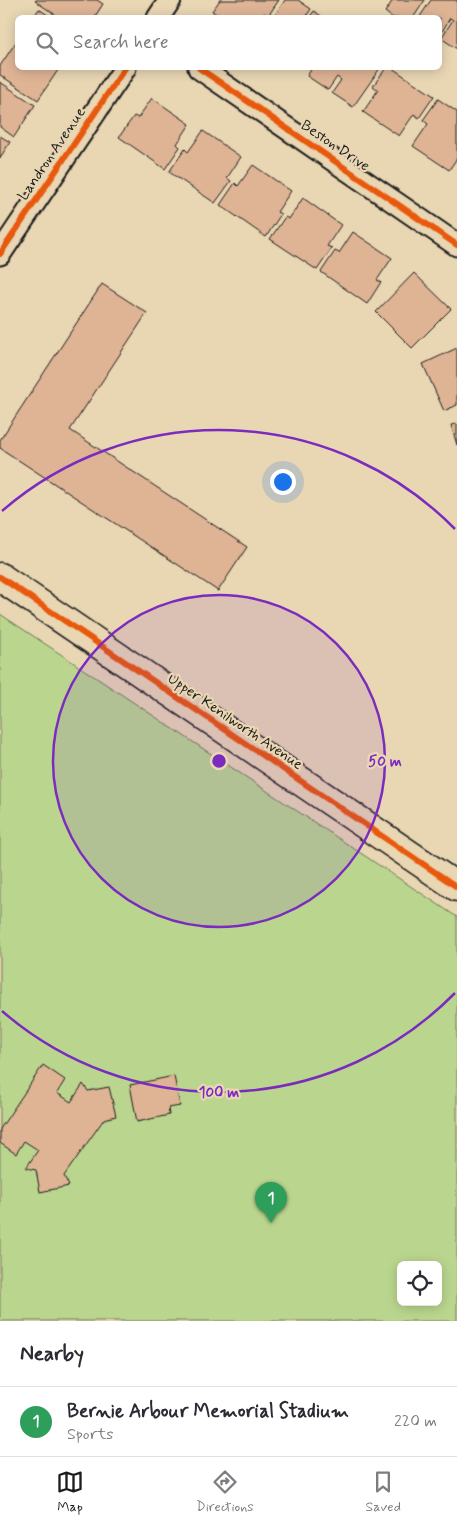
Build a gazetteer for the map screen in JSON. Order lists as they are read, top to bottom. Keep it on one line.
{"streets":{"street":["Beston Drive","Landron Avenue","Upper Kenilworth Avenue"]},"page":{"search":"Search here","pins":"1","heading":"Nearby","list":[{"mark":"1","name":"Bernie Arbour Memorial Stadium","note":"Sports","value":"220 m"}],"nav":["Map","Directions","Saved"]},"rings":["50 m","100 m"]}
